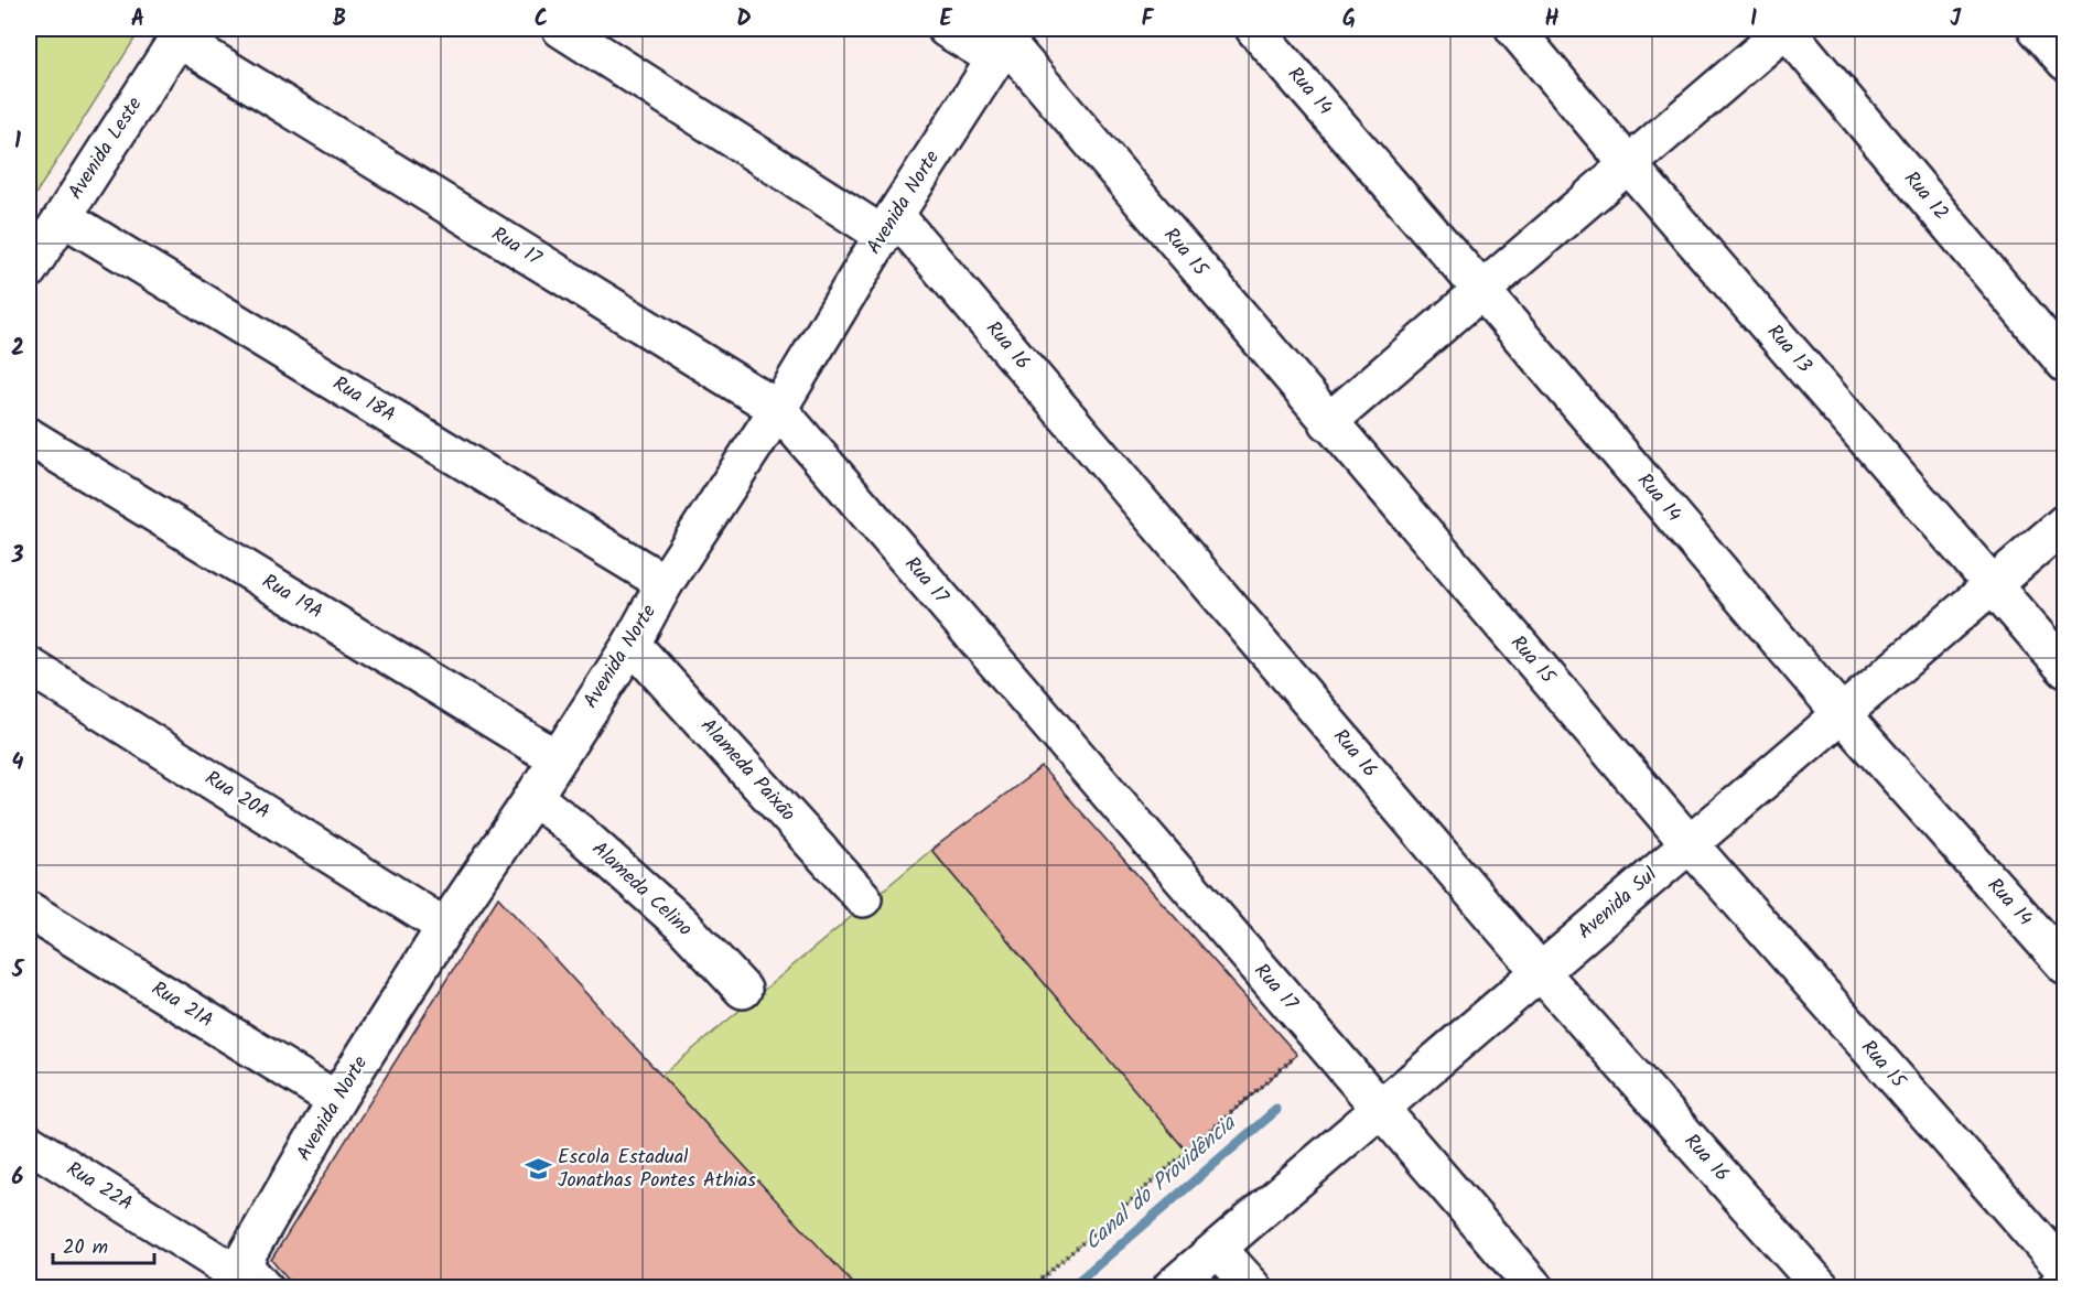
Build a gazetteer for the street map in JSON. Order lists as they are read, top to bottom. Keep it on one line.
{"streets":{"street":["Rua 14","Avenida Leste","Rua 12","Avenida Norte","Rua 17","Rua 15","Rua 16","Rua 13","Rua 18A","Rua 19A","Alameda Paixão","Rua 20A","Alameda Celino","Avenida Sul","Rua 21A","Rua 22A"]},"crossings":[["Rua 14","Avenida Sul"],["Avenida Leste","Rua 17"],["Avenida Leste","Rua 18A"],["Avenida Norte","Rua 17"],["Avenida Norte","Rua 15"],["Avenida Norte","Rua 16"],["Avenida Norte","Rua 18A"],["Avenida Norte","Rua 19A"],["Avenida Norte","Alameda Paixão"],["Avenida Norte","Rua 20A"],["Avenida Norte","Alameda Celino"],["Avenida Norte","Rua 21A"],["Avenida Norte","Rua 22A"],["Rua 17","Avenida Sul"],["Rua 15","Avenida Sul"],["Rua 16","Avenida Sul"],["Rua 13","Avenida Sul"]],"water":["Canal do Providência"],"places":{"school or university":["Escola Estadual Jonathas Pontes Athias"]},"scale_bar":"20 m","grid":{"columns":["A","B","C","D","E","F","G","H","I","J"],"rows":["1","2","3","4","5","6"]}}
